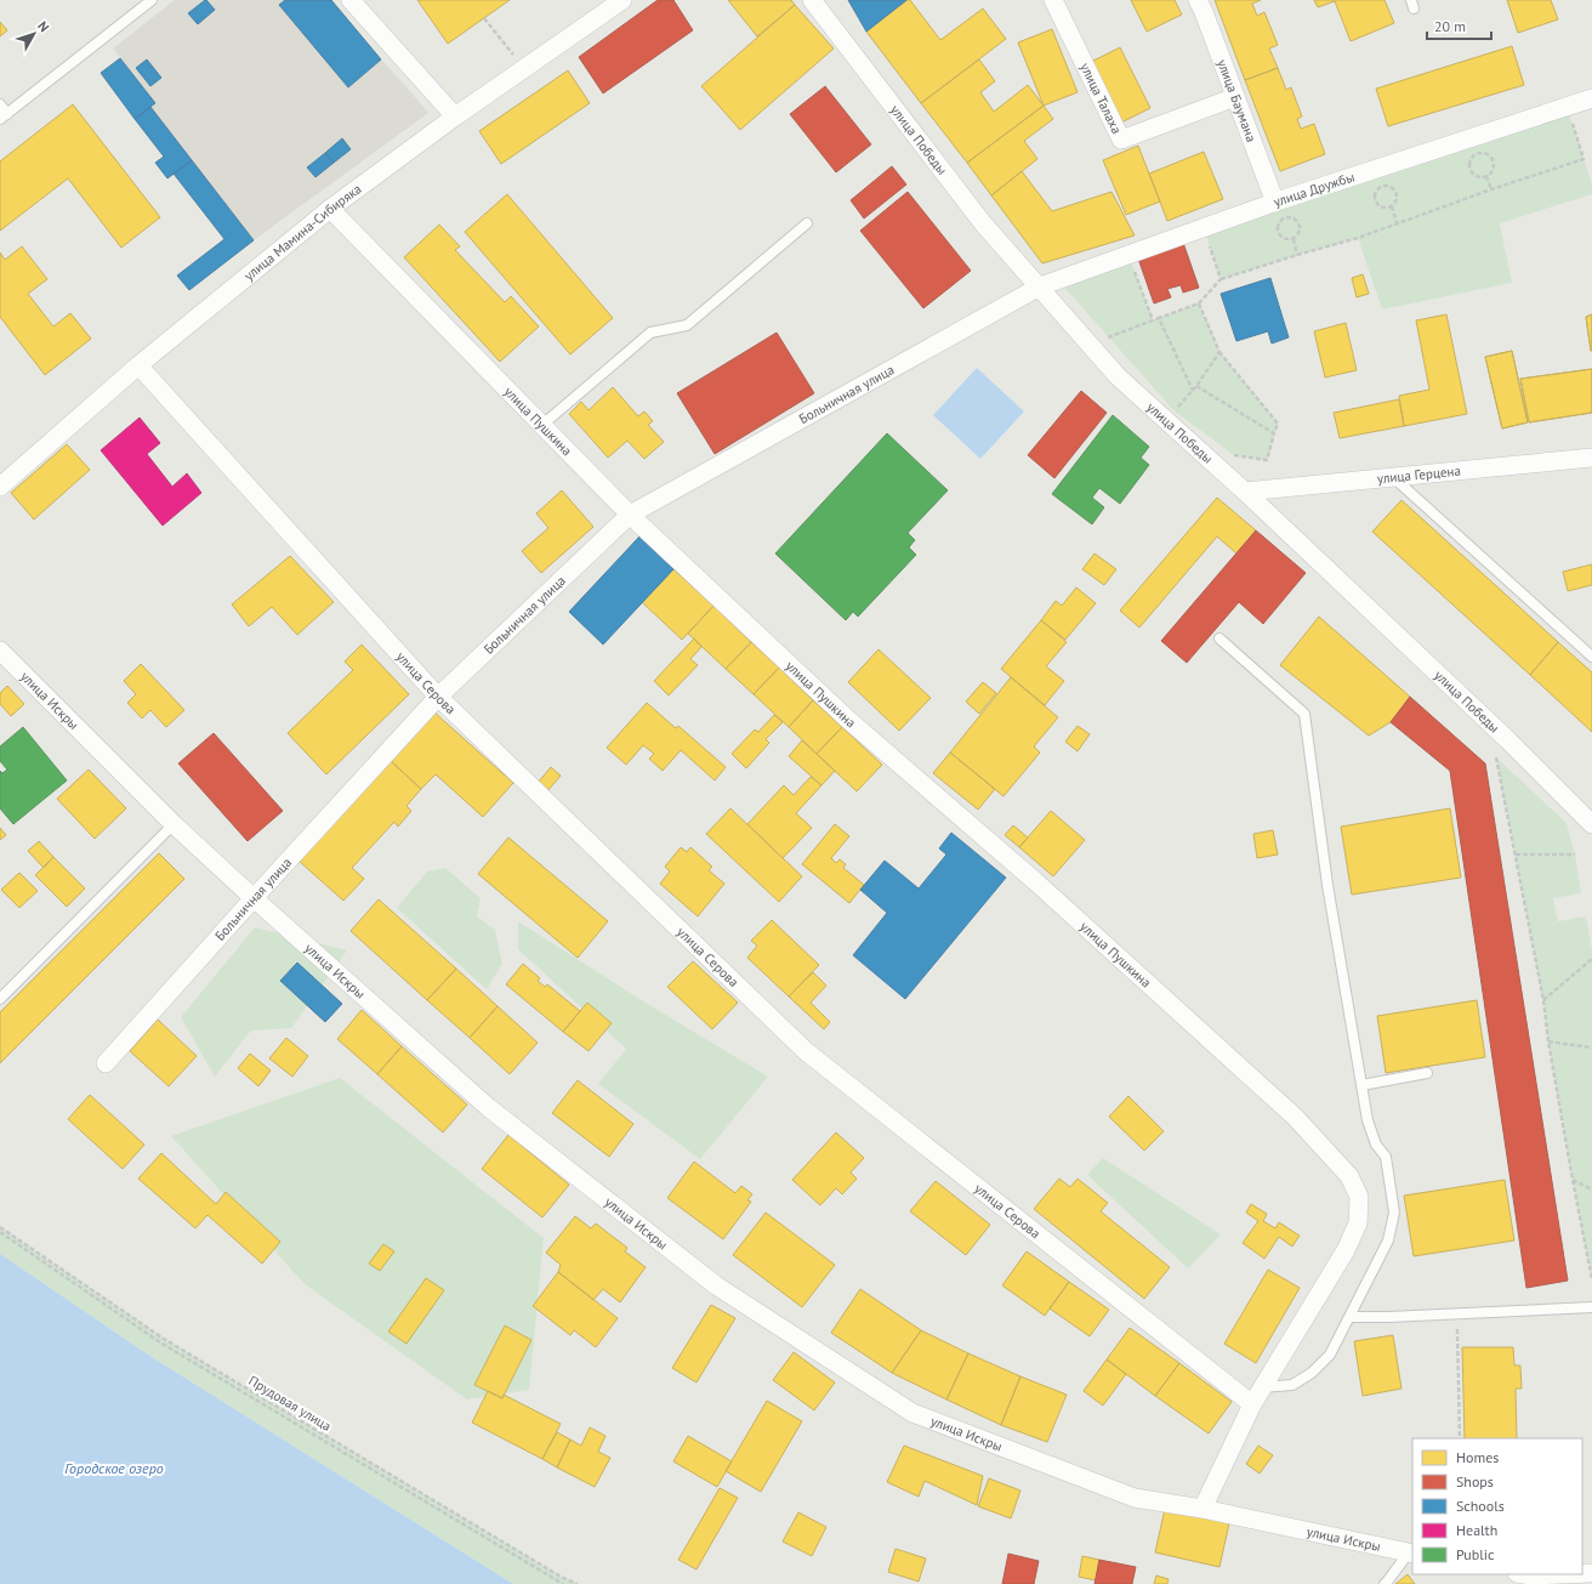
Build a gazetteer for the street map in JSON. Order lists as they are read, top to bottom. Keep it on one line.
{"streets":{"street":["улица Талаха","улица Баумана","улица Победы","улица Дружбы","улица Мамина-Сибиряка","Больничная улица","улица Пушкина","улица Герцена","улица Серова","улица Искры"],"path":["Прудовая улица"]},"crossings":[["улица Талаха","улица Баумана"],["улица Баумана","улица Дружбы"],["улица Победы","улица Дружбы"],["улица Победы","Больничная улица"],["улица Победы","улица Герцена"],["улица Дружбы","Больничная улица"],["улица Мамина-Сибиряка","улица Пушкина"],["улица Мамина-Сибиряка","улица Серова"],["Больничная улица","улица Пушкина"],["Больничная улица","улица Серова"],["Больничная улица","улица Искры"],["улица Пушкина","улица Серова"]],"water":["Городское озеро"],"legend":["Homes","Shops","Schools","Health","Public"],"scale_bar":"20 m","north":"top right"}
